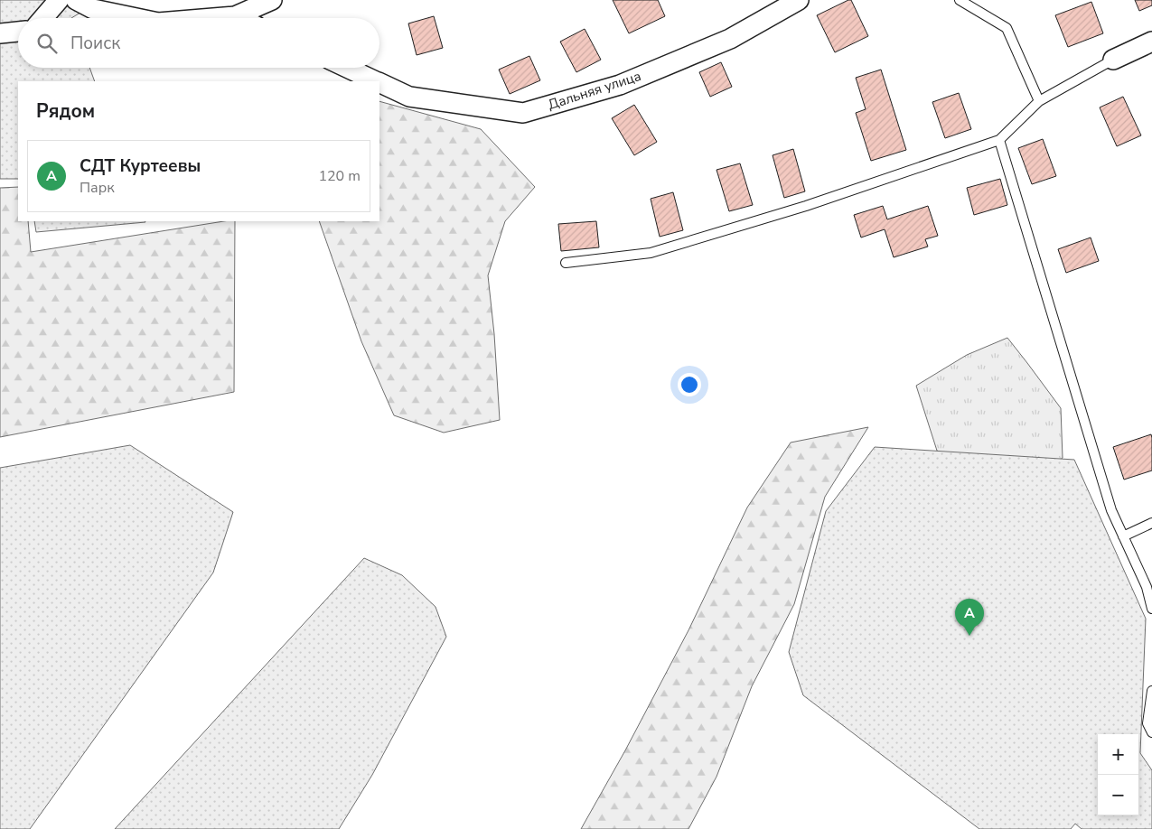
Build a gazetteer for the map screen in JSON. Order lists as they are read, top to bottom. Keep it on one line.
{"streets":{"street":["Дальняя улица"]},"page":{"search":"Поиск","heading":"Рядом","list":[{"mark":"A","name":"СДТ Куртеевы","note":"Парк","value":"120 m"}],"pins":"A","map_buttons":["+","−"]}}
